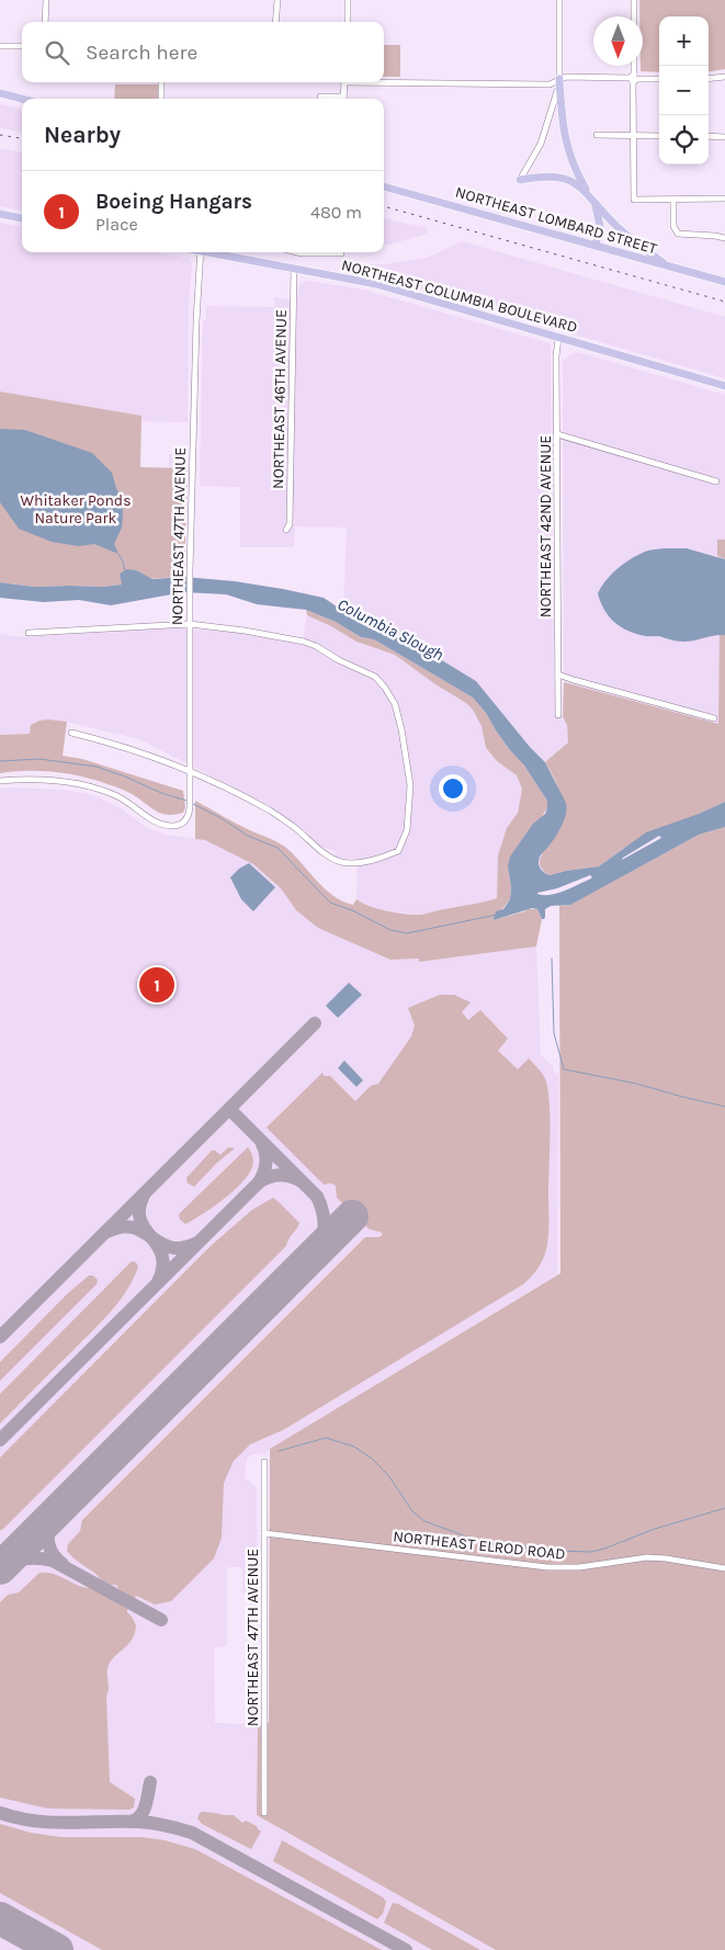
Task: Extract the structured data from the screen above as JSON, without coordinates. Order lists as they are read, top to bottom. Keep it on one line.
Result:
{"streets":{"main road":["NORTHEAST LOMBARD STREET","NORTHEAST COLUMBIA BOULEVARD"],"street":["NORTHEAST 46TH AVENUE","NORTHEAST 42ND AVENUE","NORTHEAST 47TH AVENUE","NORTHEAST ELROD ROAD"]},"crossings":[["NORTHEAST COLUMBIA BOULEVARD","NORTHEAST 46TH AVENUE"],["NORTHEAST COLUMBIA BOULEVARD","NORTHEAST 42ND AVENUE"],["NORTHEAST 47TH AVENUE","NORTHEAST ELROD ROAD"]],"water":["Columbia Slough"],"parks":["Whitaker Ponds Nature Park"],"north":"bottom","page":{"map_buttons":["+","−"],"search":"Search here","heading":"Nearby","list":[{"mark":"1","name":"Boeing Hangars","note":"Place","value":"480 m"}],"pins":"1"}}
